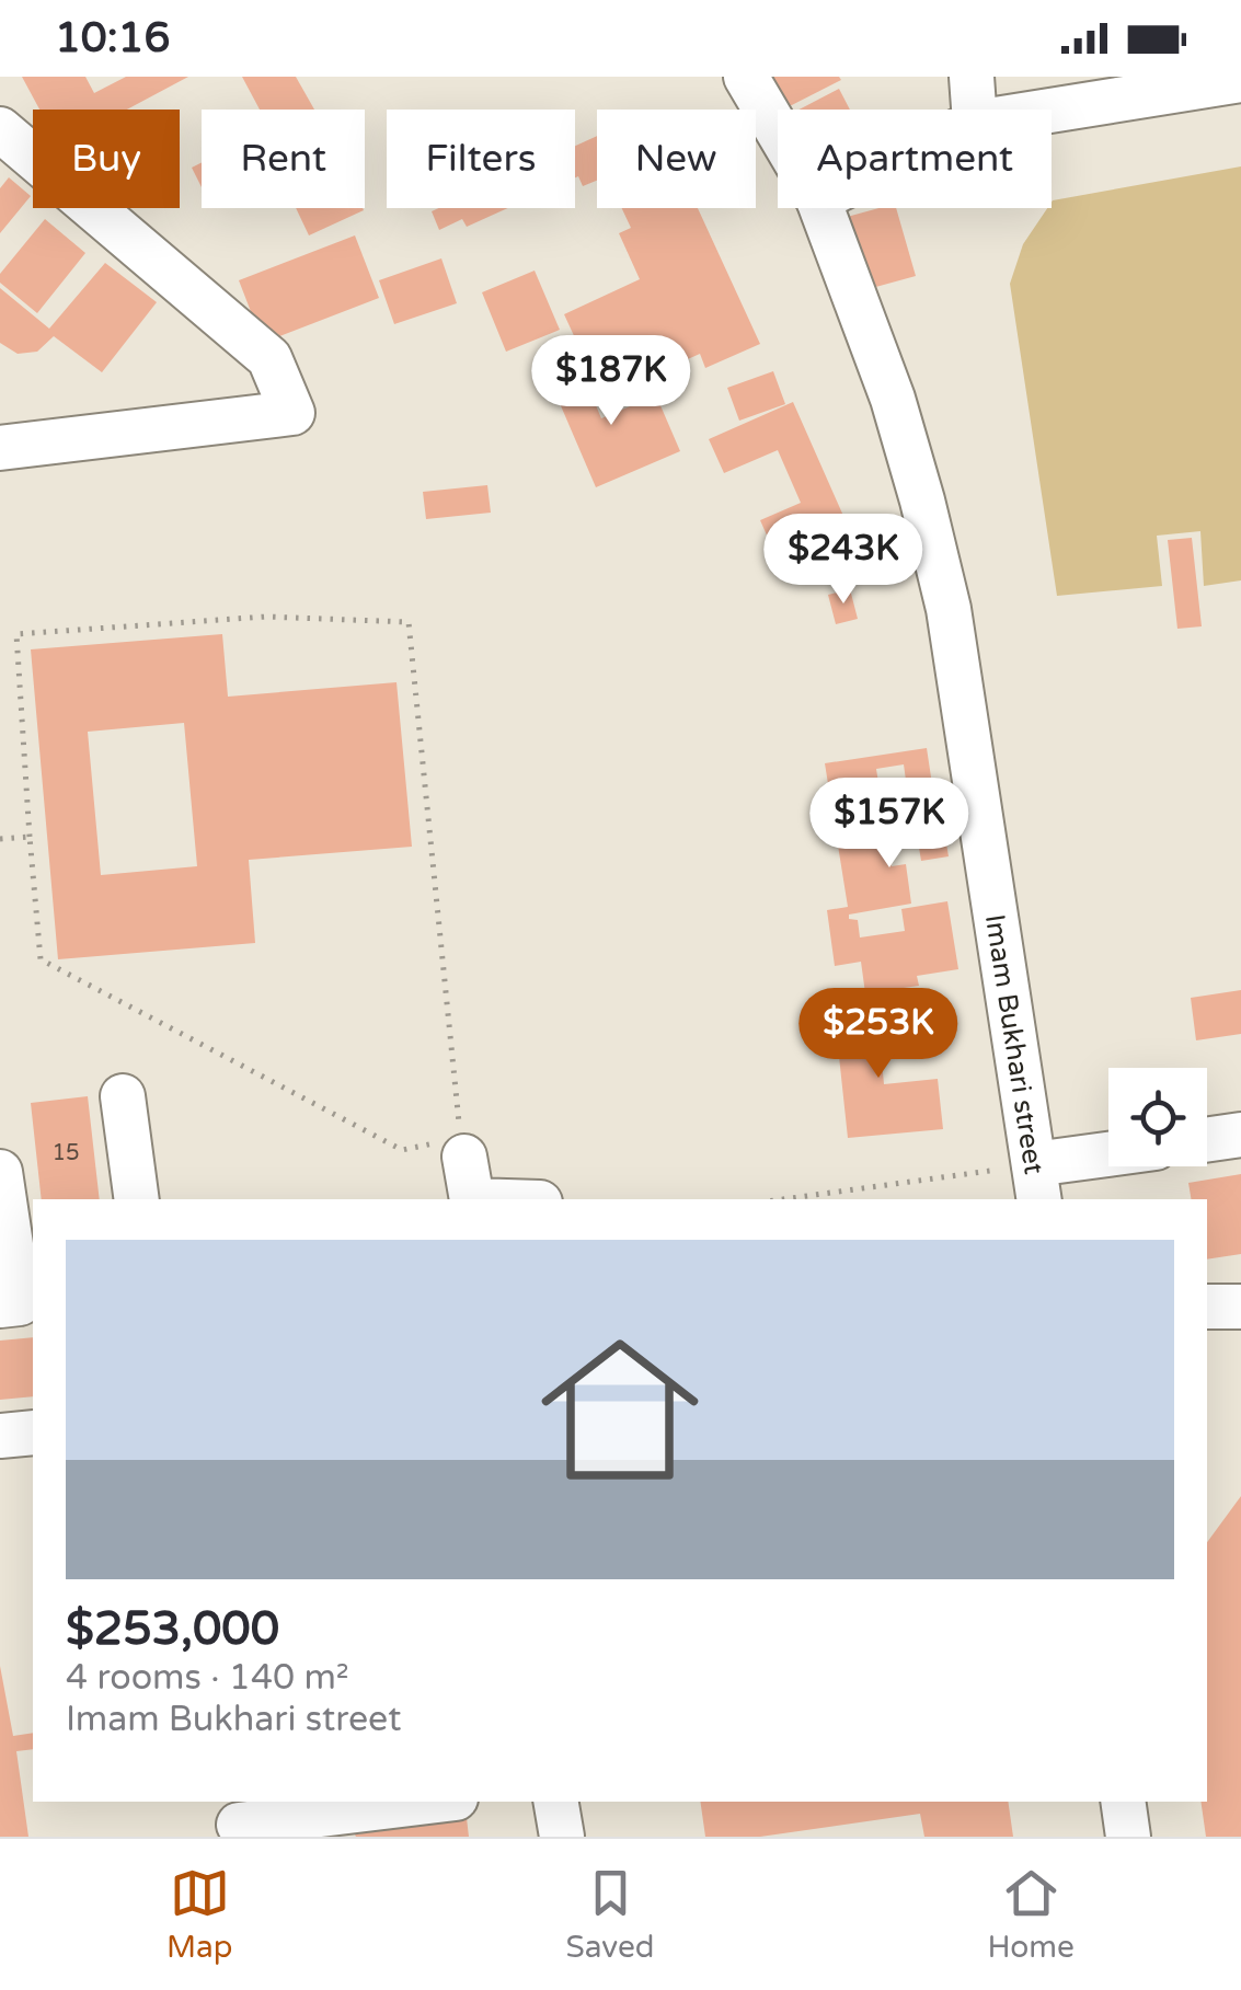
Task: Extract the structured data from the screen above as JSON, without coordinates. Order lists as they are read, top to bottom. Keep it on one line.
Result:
{"streets":{"street":["Imam Bukhari street"]},"house_numbers":["15"],"page":{"status":"10:16","chip":["Buy","Rent","Filters","New","Apartment"],"price":["$187K","$243K","$157K","$253K"],"list":[{"name":"$253,000","note":"4 rooms · 140 m² · Imam Bukhari street"}],"tabs":["Map","Saved","Home"]}}
